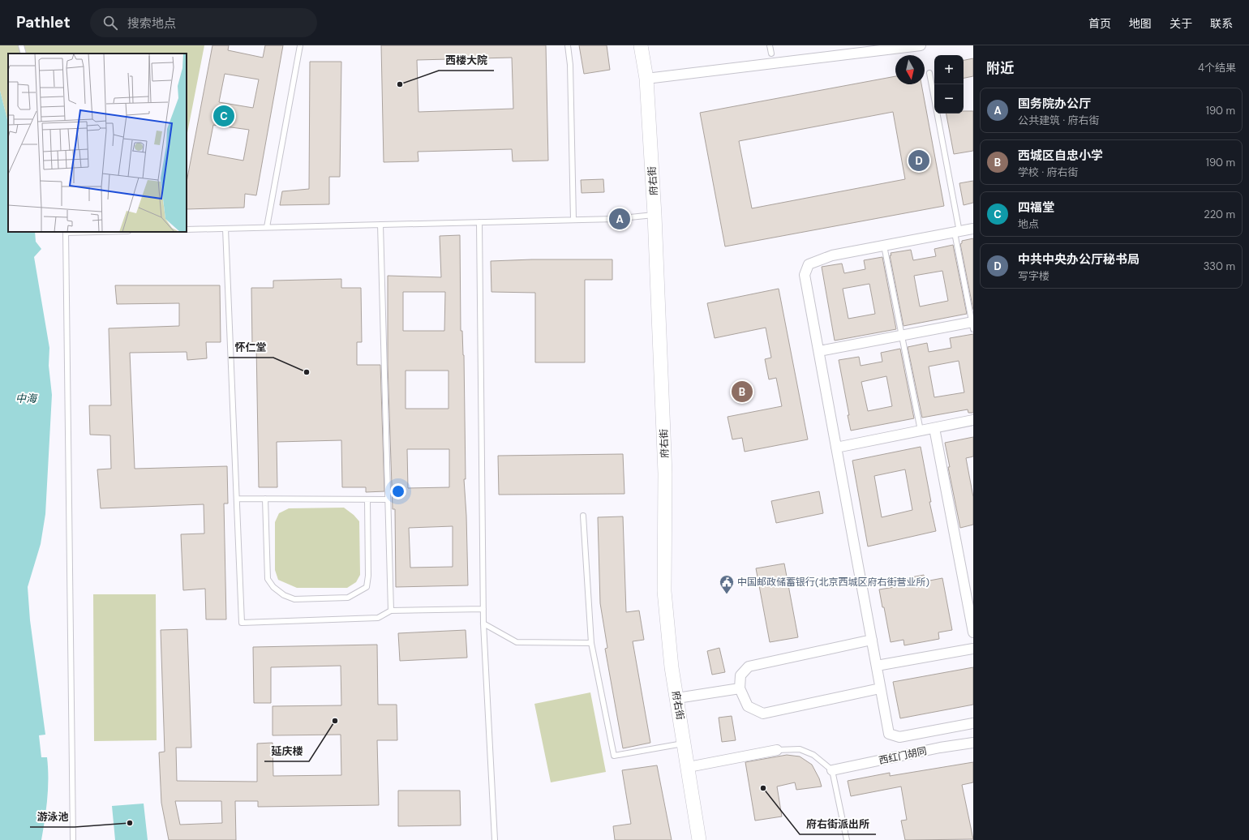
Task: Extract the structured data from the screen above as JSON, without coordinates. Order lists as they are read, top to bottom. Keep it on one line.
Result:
{"streets":{"main road":["府右街"],"street":["西红门胡同"]},"water":["中海"],"places":{"other":["西楼大院","怀仁堂","延庆楼","府右街派出所","游泳池"],"public building":["中国邮政储蓄银行(北京西城区府右街营业所)"]},"north":"bottom","page":{"header":"Pathlet","search":"搜索地点","nav":["首页","地图","关于","联系"],"heading":["附近","4个结果"],"map_buttons":["+","−"],"list":[{"mark":"A","name":"国务院办公厅","note":"公共建筑 · 府右街","value":"190 m"},{"mark":"B","name":"西城区自忠小学","note":"学校 · 府右街","value":"190 m"},{"mark":"C","name":"四福堂","note":"地点","value":"220 m"},{"mark":"D","name":"中共中央办公厅秘书局","note":"写字楼","value":"330 m"}],"pins":["C","D","A","B"]}}
